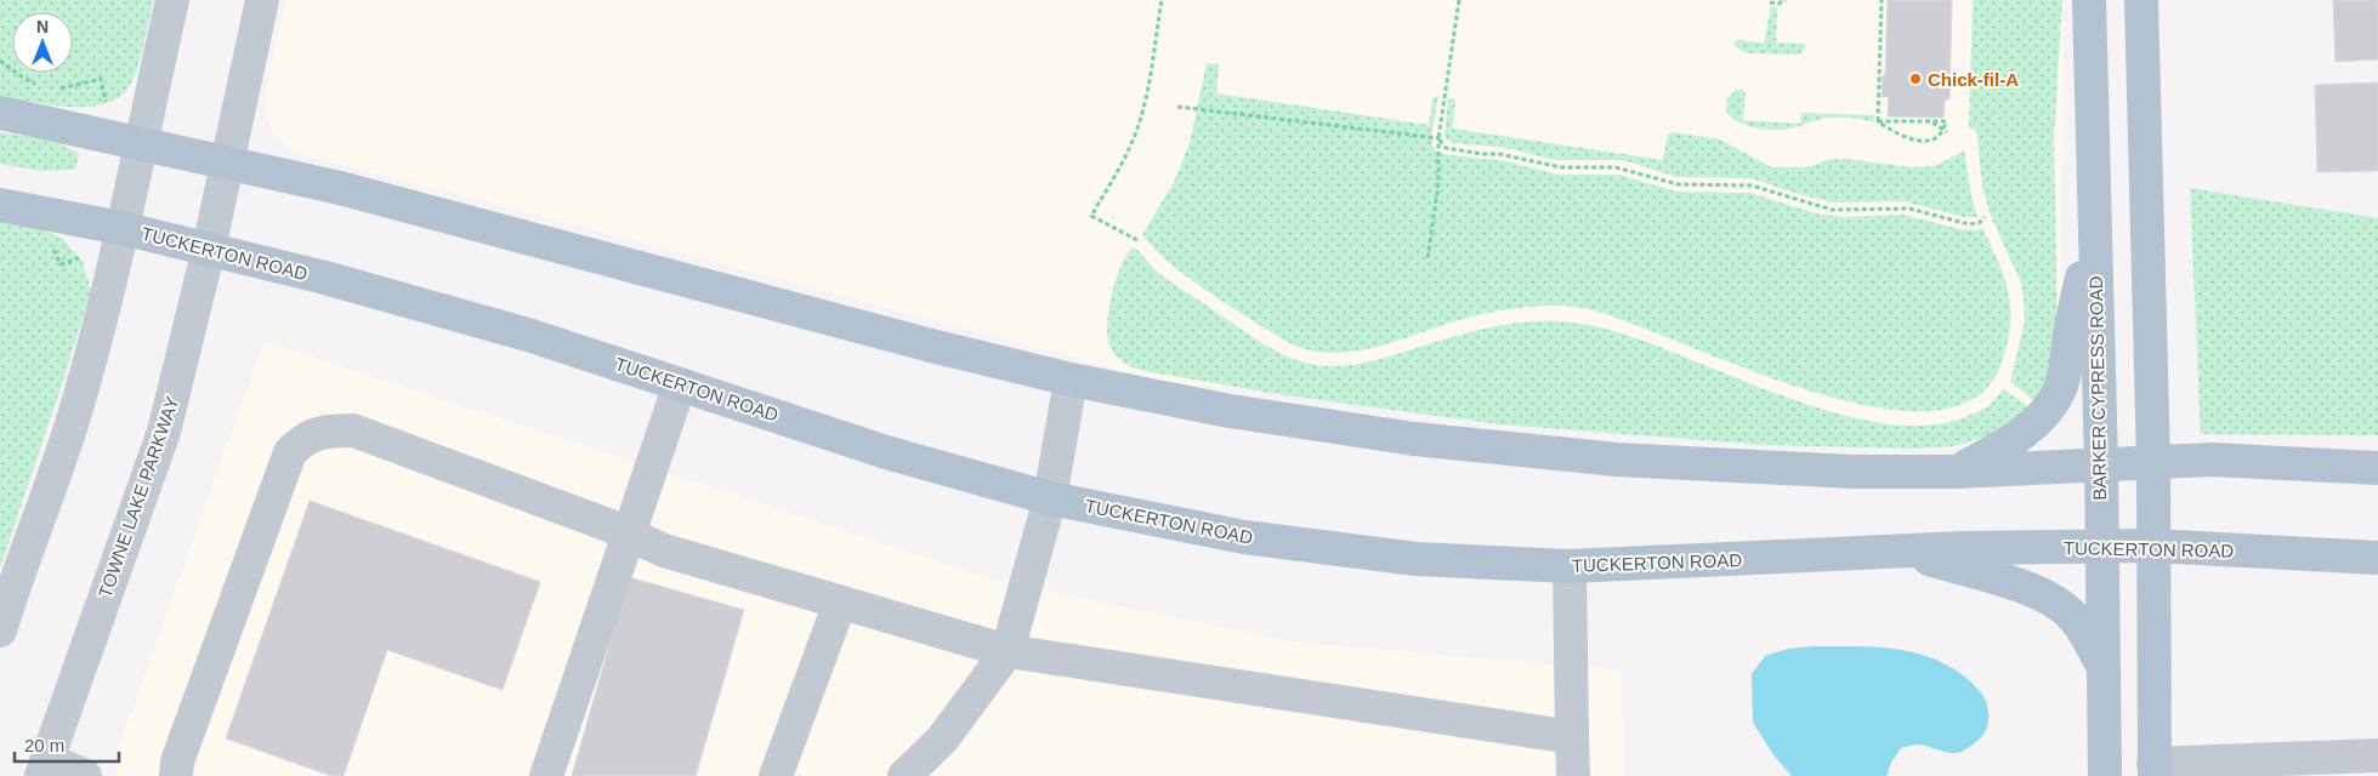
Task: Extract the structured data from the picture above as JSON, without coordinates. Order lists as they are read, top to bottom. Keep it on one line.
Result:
{"streets":{"main road":["TUCKERTON ROAD","BARKER CYPRESS ROAD"],"street":["TOWNE LAKE PARKWAY"]},"crossings":[["TUCKERTON ROAD","BARKER CYPRESS ROAD"],["TUCKERTON ROAD","TOWNE LAKE PARKWAY"]],"places":["Chick-fil-A"],"scale_bar":"20 m","north":"top"}
